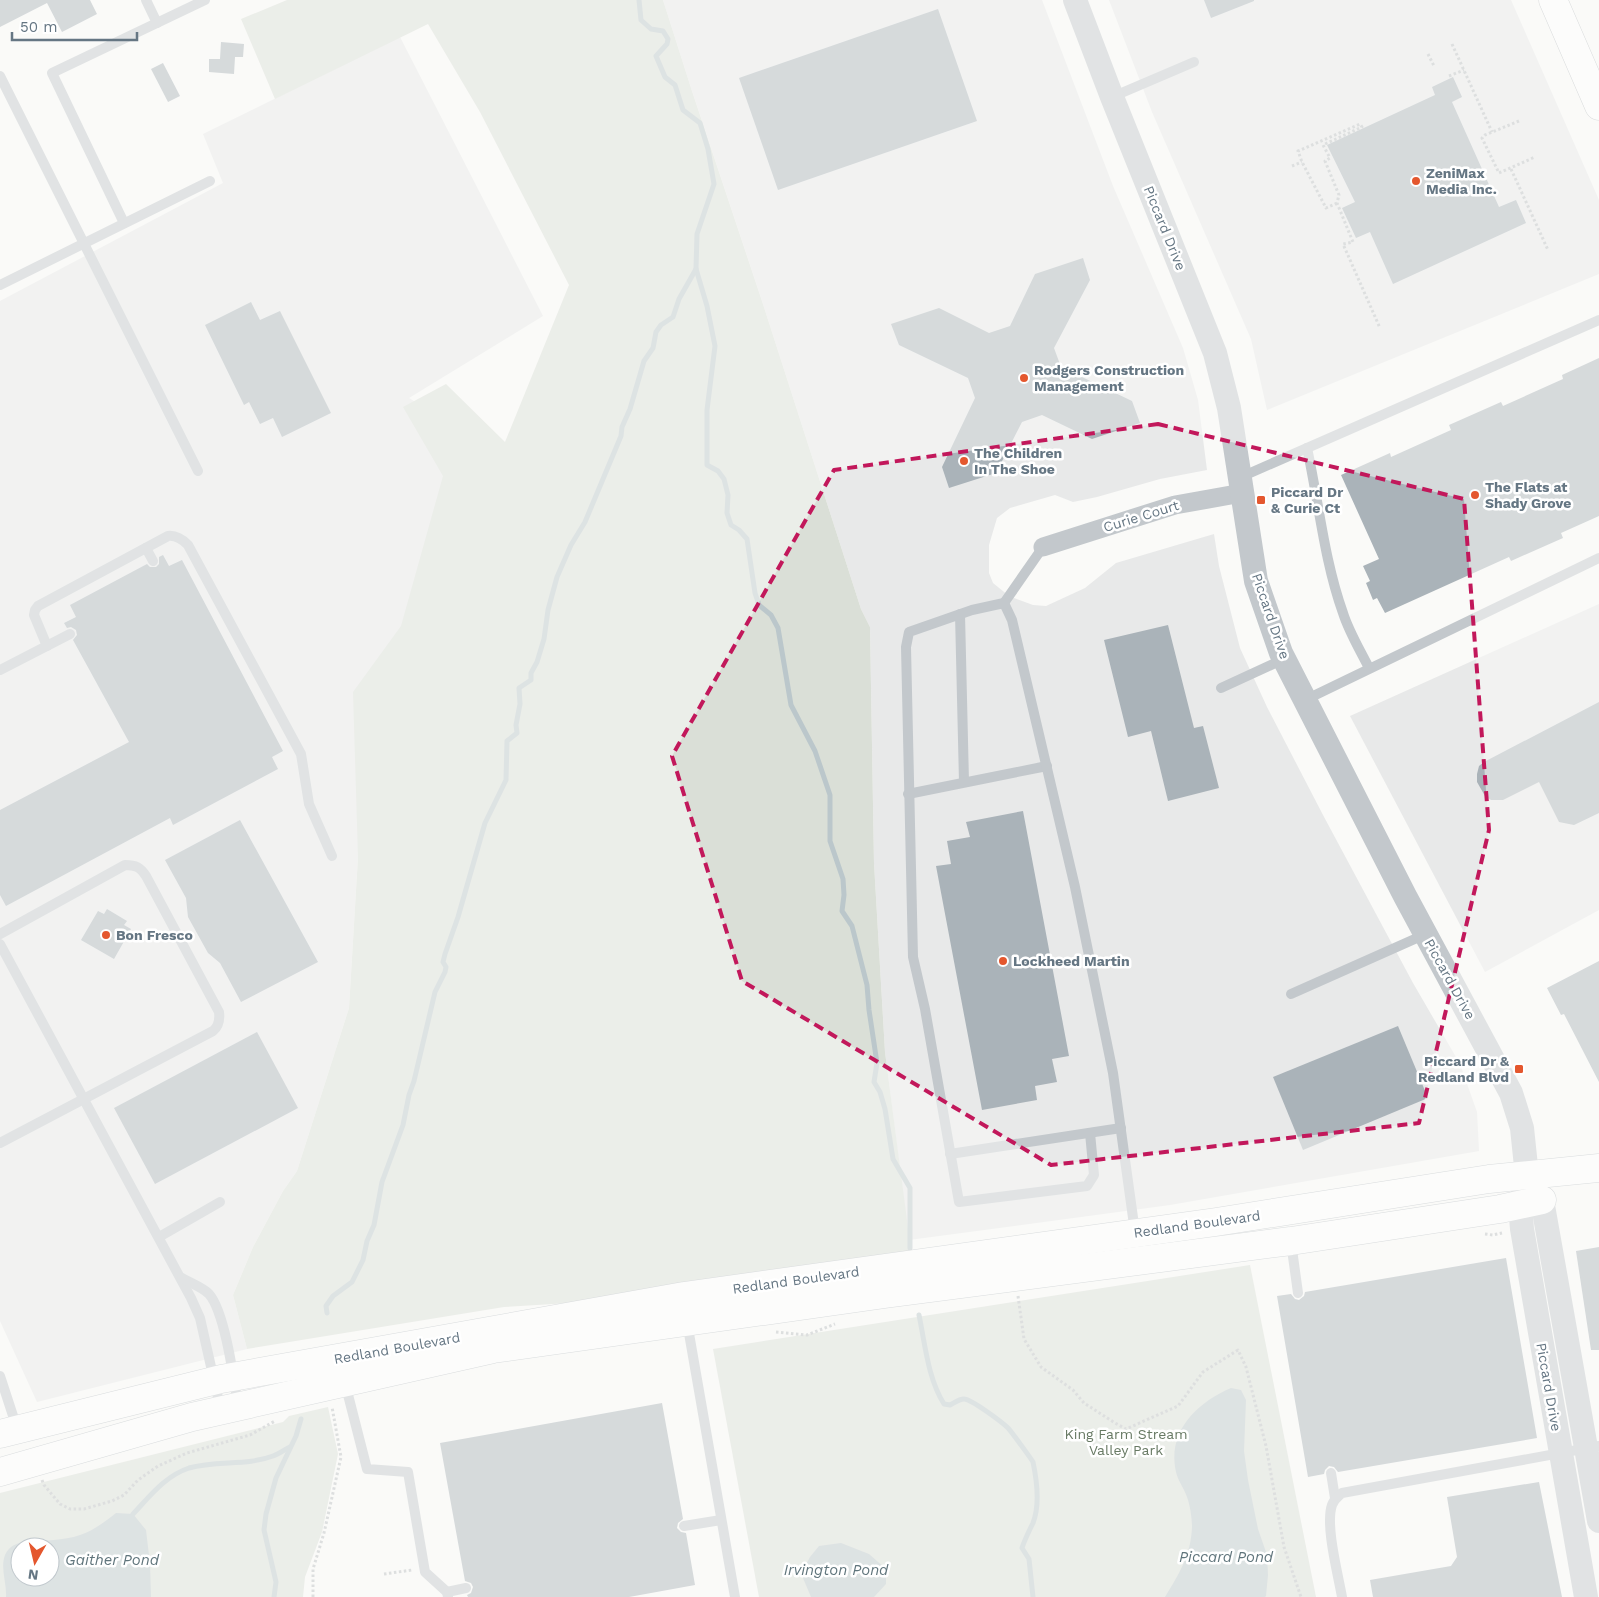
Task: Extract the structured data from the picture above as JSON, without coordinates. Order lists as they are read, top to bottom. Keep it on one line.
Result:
{"streets":{"main road":["Redland Boulevard"],"street":["Piccard Drive","Curie Court"]},"crossings":[["Piccard Drive","Curie Court"],["Piccard Drive","Redland Boulevard"]],"water":["Piccard Pond","Gaither Pond","Irvington Pond"],"parks":["King Farm Stream Valley Park"],"places":{"other":["ZeniMax Media Inc.","Rodgers Construction Management","The Children In The Shoe","The Flats at Shady Grove","Bon Fresco","Lockheed Martin"],"transit":["Piccard Dr & Curie Ct","Piccard Dr & Redland Blvd"]},"scale_bar":"50 m","north":"bottom"}
